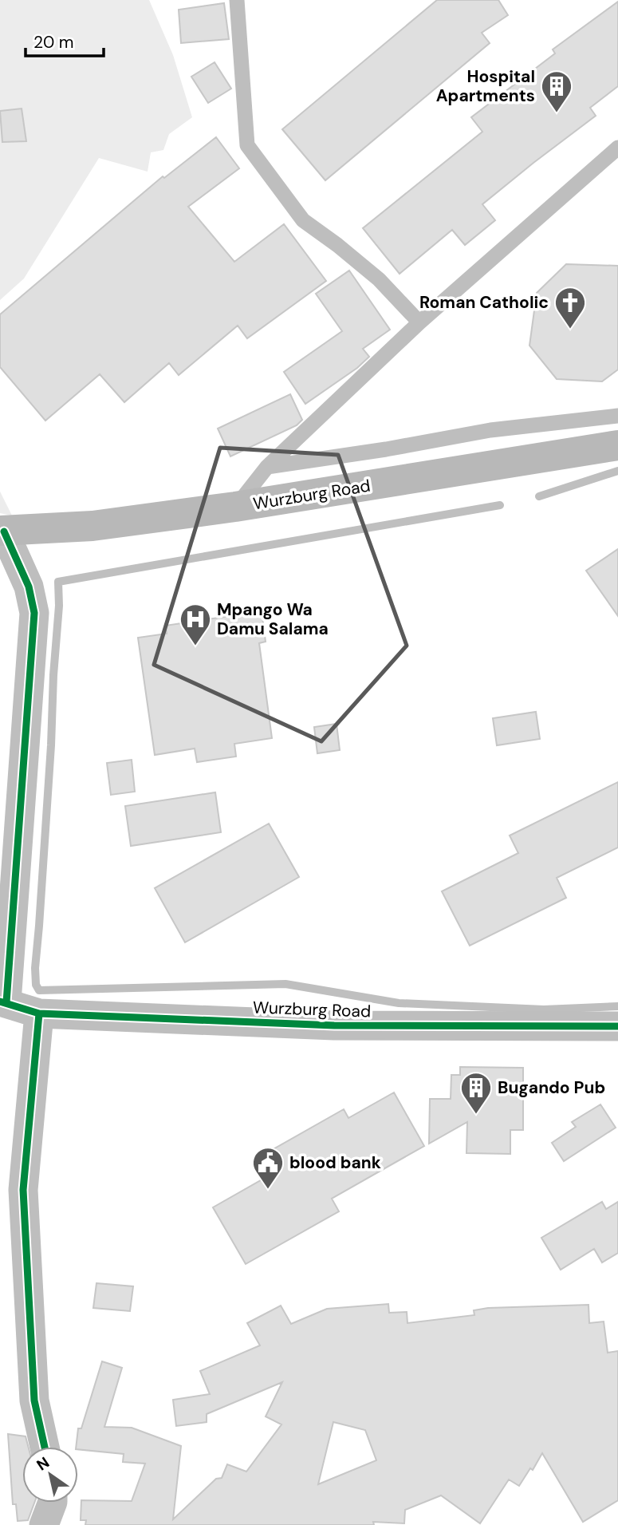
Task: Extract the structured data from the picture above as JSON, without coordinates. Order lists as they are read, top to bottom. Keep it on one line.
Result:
{"streets":{"main road":["Wurzburg Road"]},"places":{"building":["Hospital Apartments","Bugando Pub"],"church":["Roman Catholic"],"hospital":["Mpango Wa Damu Salama"],"public building":["blood bank"]},"scale_bar":"20 m","north":"top left"}
